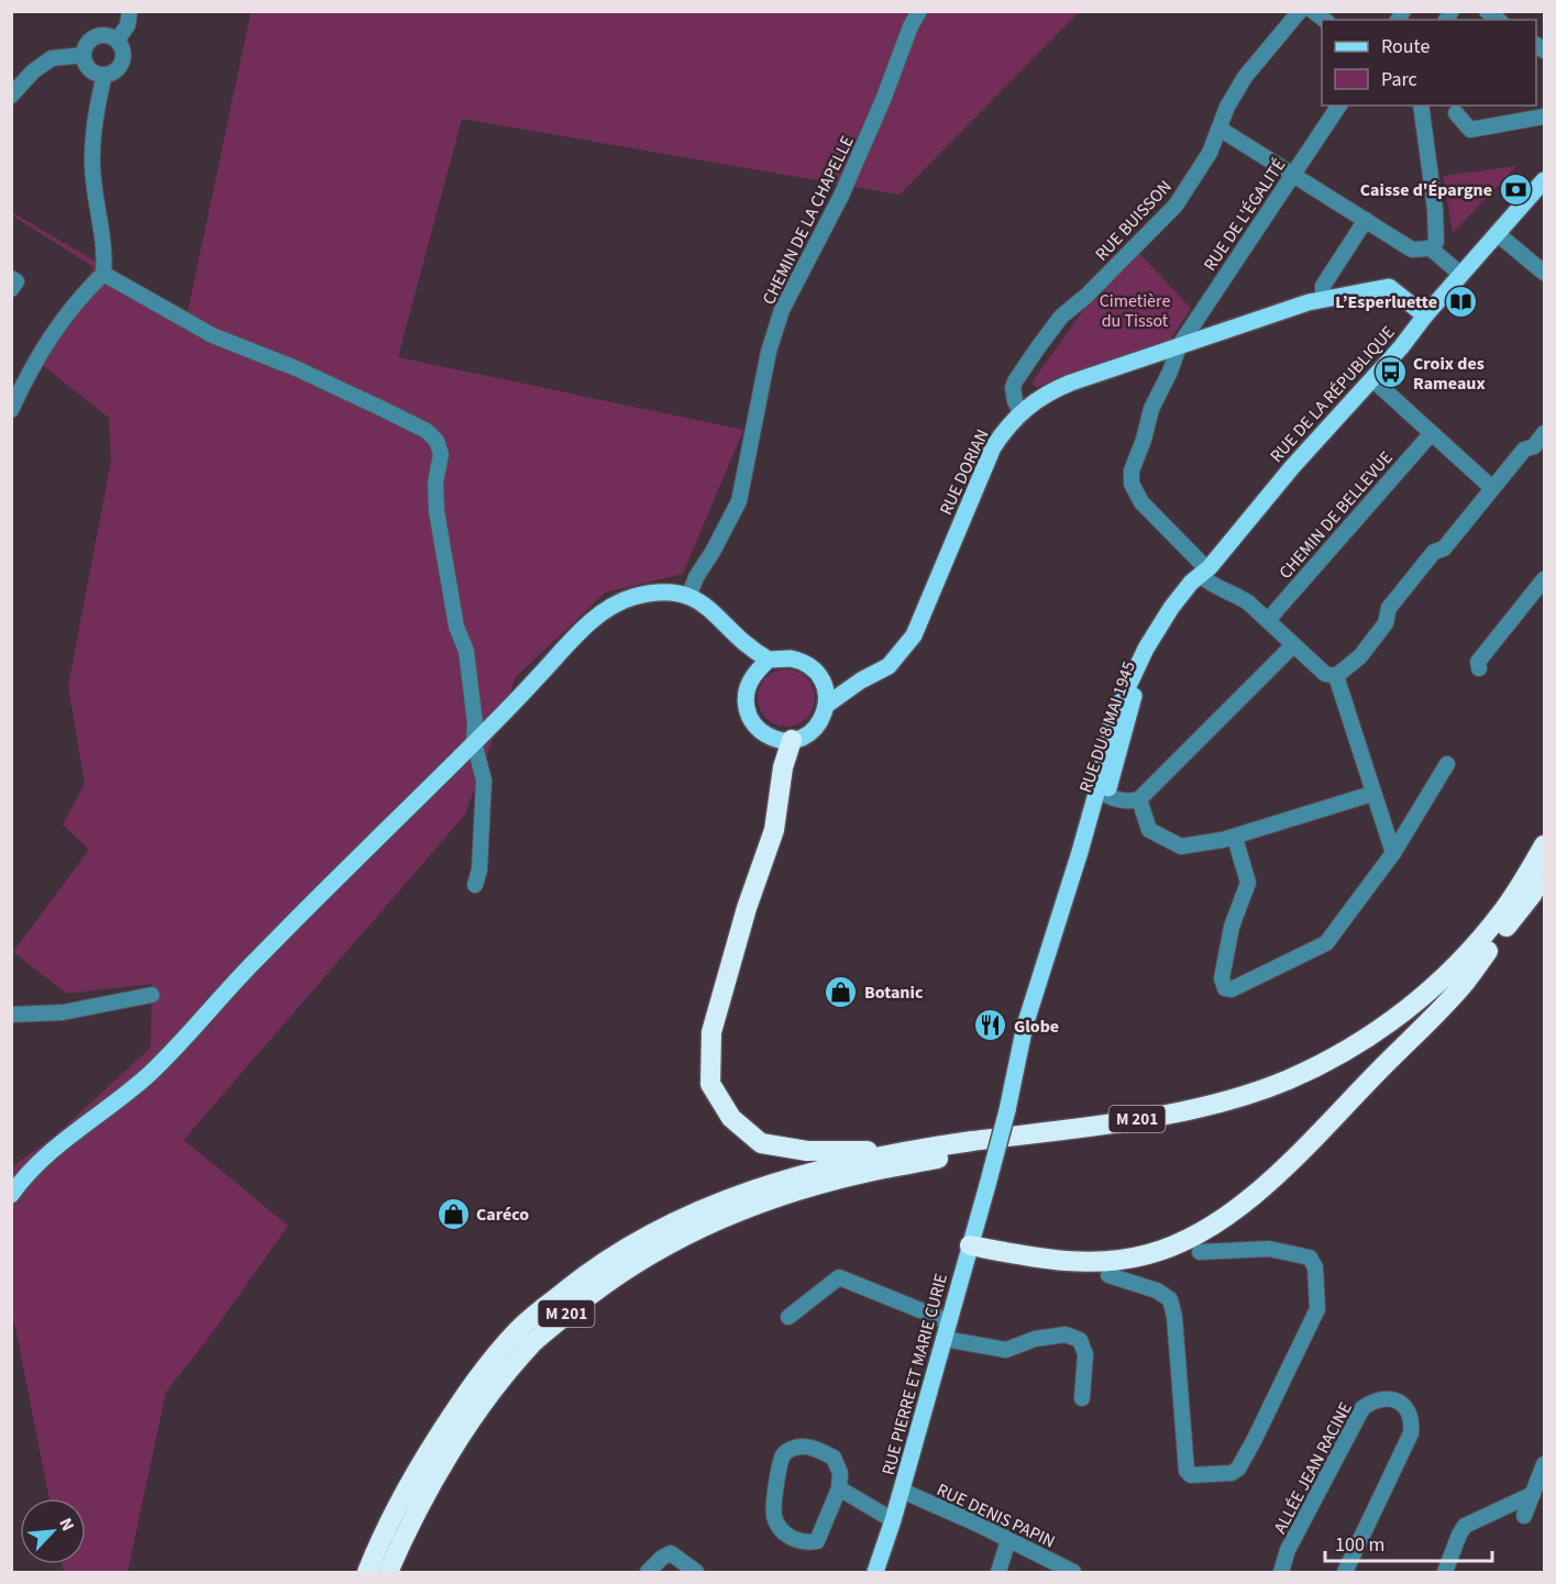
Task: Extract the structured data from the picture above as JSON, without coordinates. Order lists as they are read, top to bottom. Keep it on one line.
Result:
{"streets":{"highway":["M 201"],"main road":["RUE DE LA RÉPUBLIQUE","RUE DORIAN","RUE DU 8 MAI 1945","RUE PIERRE ET MARIE CURIE"],"street":["RUE DE L'ÉGALITÉ","CHEMIN DE LA CHAPELLE","RUE BUISSON","CHEMIN DE BELLEVUE","ALLÉE JEAN RACINE","RUE DENIS PAPIN"]},"crossings":[["RUE DE L'ÉGALITÉ","RUE DE LA RÉPUBLIQUE"],["RUE DE L'ÉGALITÉ","RUE DORIAN"],["RUE DE L'ÉGALITÉ","RUE DU 8 MAI 1945"],["RUE BUISSON","RUE DORIAN"],["RUE DE LA RÉPUBLIQUE","RUE DORIAN"],["RUE DE LA RÉPUBLIQUE","RUE DU 8 MAI 1945"],["RUE DU 8 MAI 1945","RUE PIERRE ET MARIE CURIE"],["RUE PIERRE ET MARIE CURIE","RUE DENIS PAPIN"]],"parks":["Cimetière du Tissot"],"places":{"bank":["Caisse d'Épargne"],"library":["L’Esperluette"],"bus stop":["Croix des Rameaux"],"shop":["Botanic","Caréco"],"restaurant":["Globe"]},"legend":["Route","Parc"],"scale_bar":"100 m","north":"top right"}
